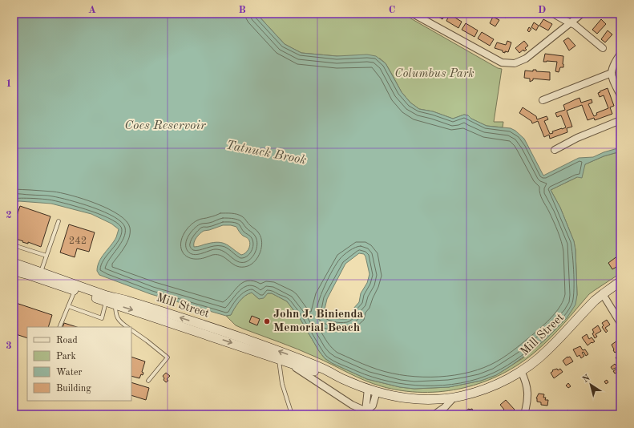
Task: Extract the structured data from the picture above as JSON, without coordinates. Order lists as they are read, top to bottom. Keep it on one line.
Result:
{"streets":{"main road":["Mill Street"]},"water":["Coes Reservoir","Tatnuck Brook"],"parks":["Columbus Park"],"places":["John J. Binienda Memorial Beach"],"house_numbers":["242"],"legend":["Road","Park","Water","Building"],"north":"top left","grid":{"columns":["A","B","C","D"],"rows":["1","2","3"]}}
